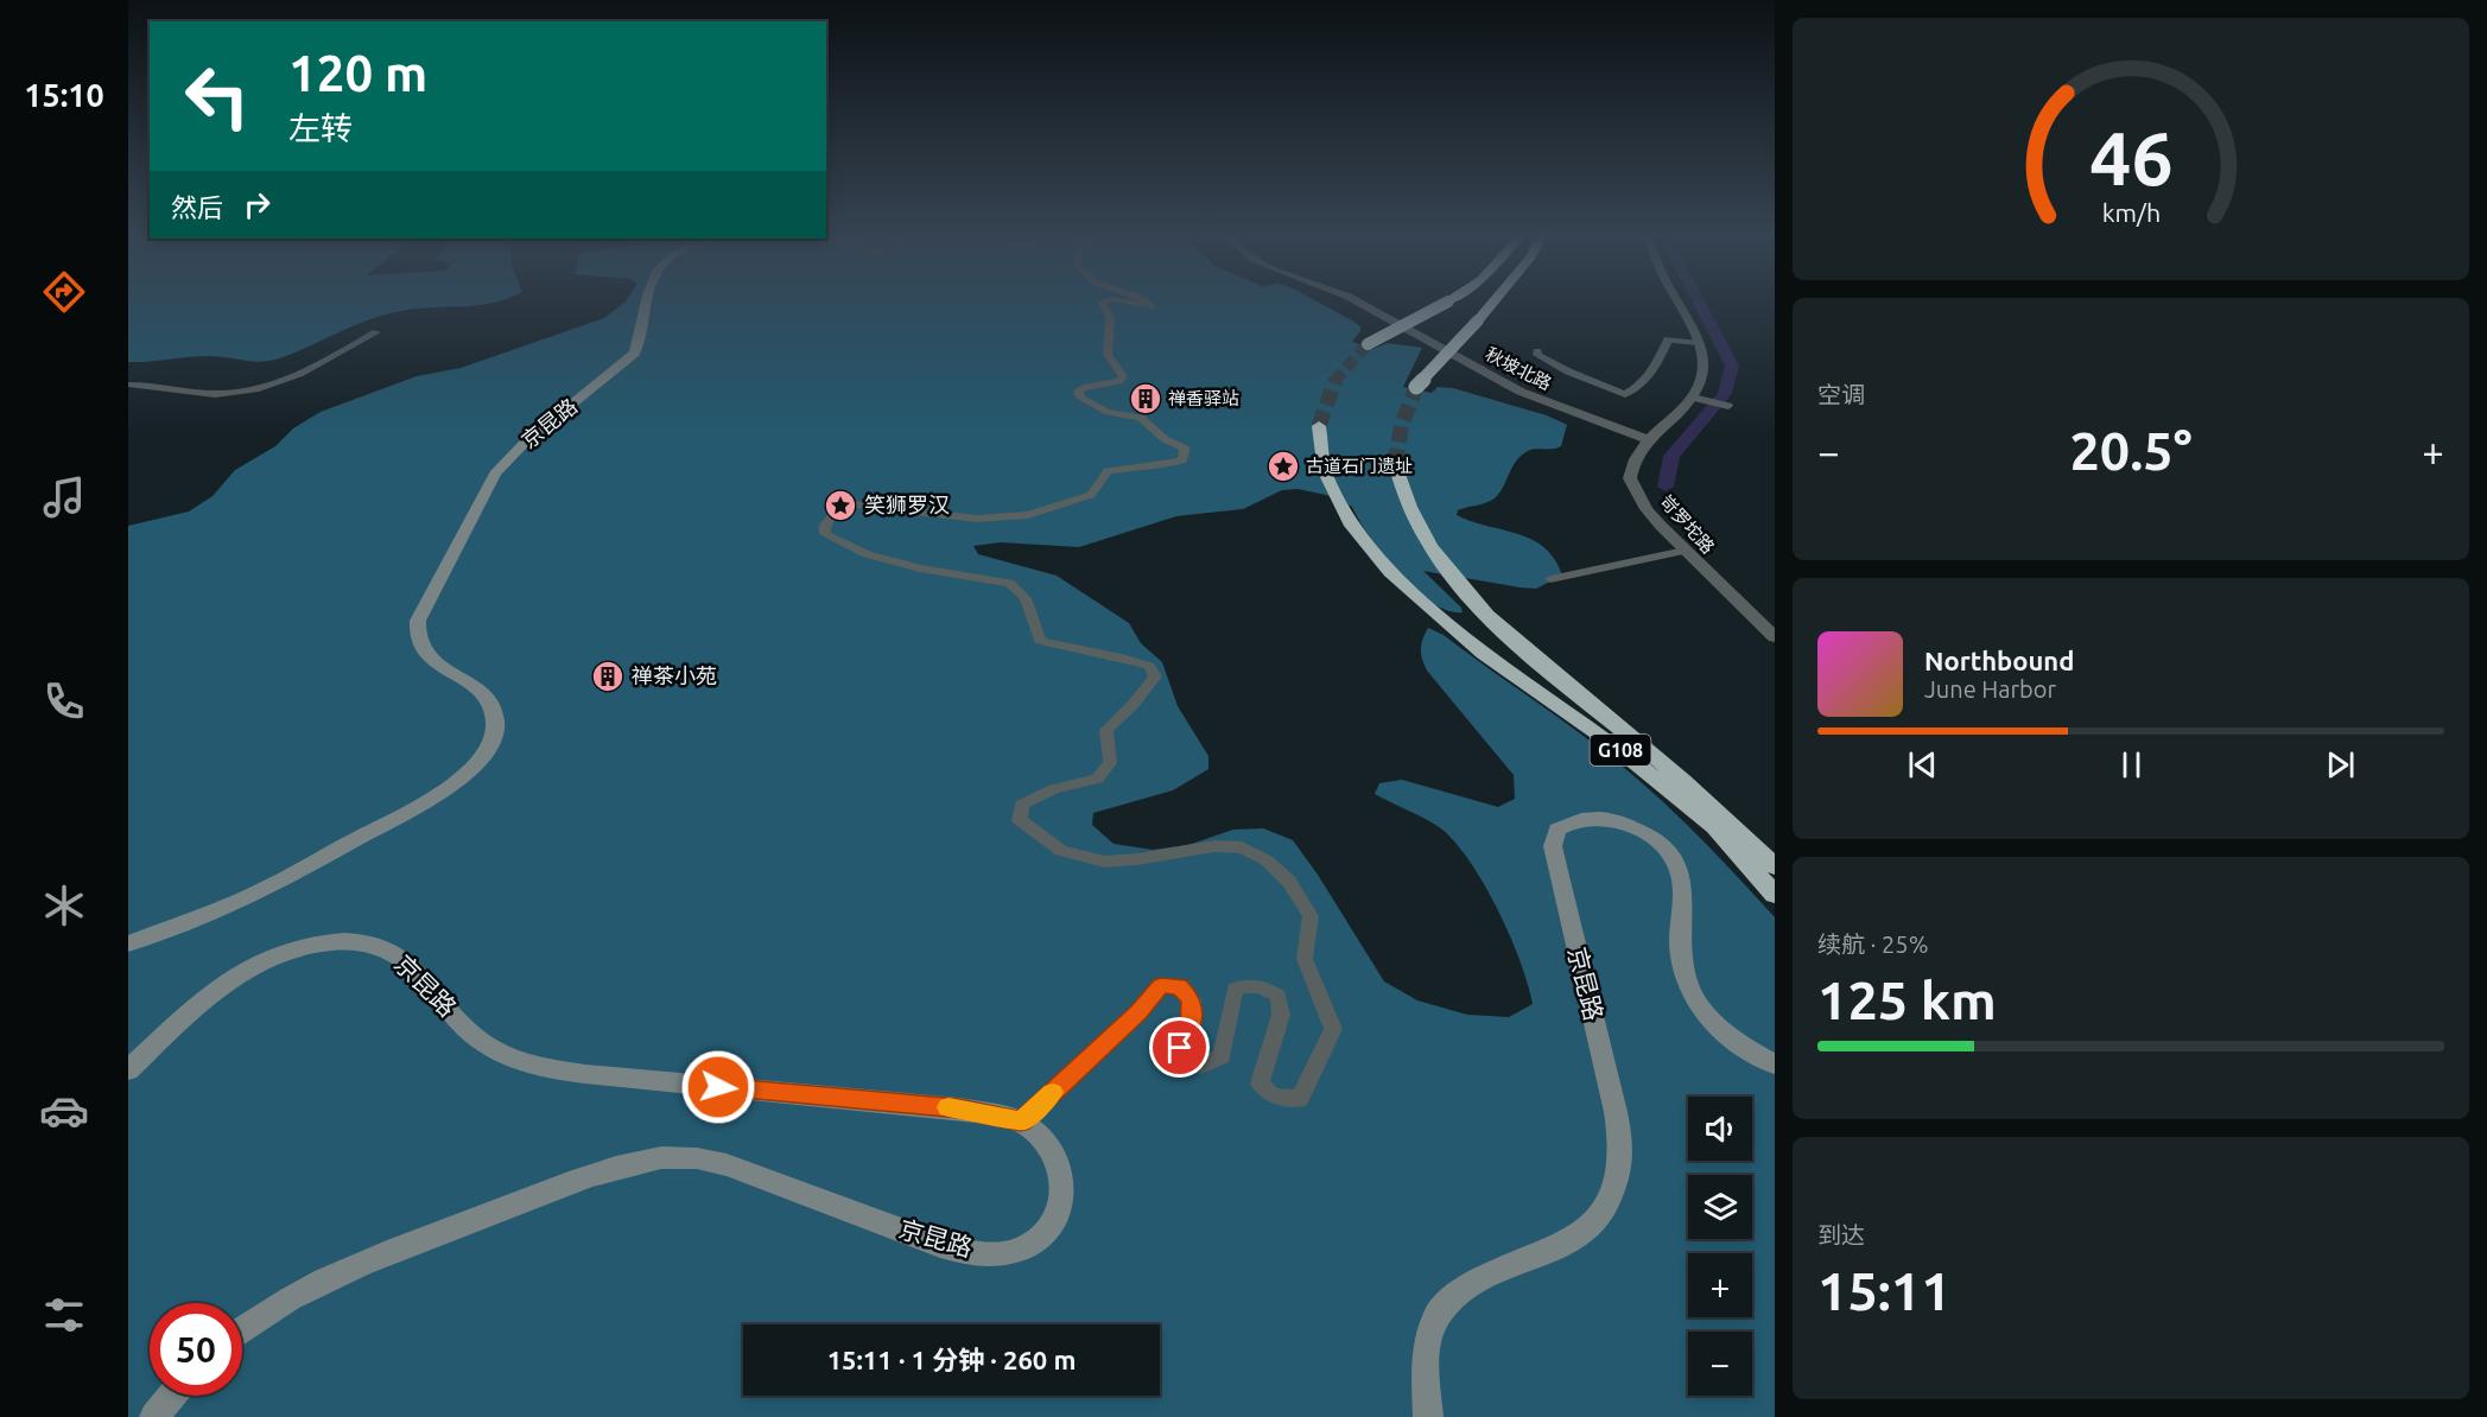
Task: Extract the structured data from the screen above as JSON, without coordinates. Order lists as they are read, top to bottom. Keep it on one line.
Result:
{"streets":{"highway":["G108"],"main road":["京昆路"],"street":["秋坡北路","岢罗坨路"]},"crossings":[["秋坡北路","岢罗坨路"]],"places":{"building":["禅香驿站","禅茶小苑"],"place":["古道石门遗址","笑狮罗汉"]},"page":{"tabs":"15:10","turn":["120 m","左转"],"then":"然后","tile":["空调",["续航 · 25%","125 km"],["到达","15:11"]],"heat":["−","20.5°","+"],"song":["Northbound","June Harbor"],"map_buttons":["+","−"],"limit":"50","trip":"15:11 · 1 分钟 · 260 m","gauge":["46","km/h"]}}
